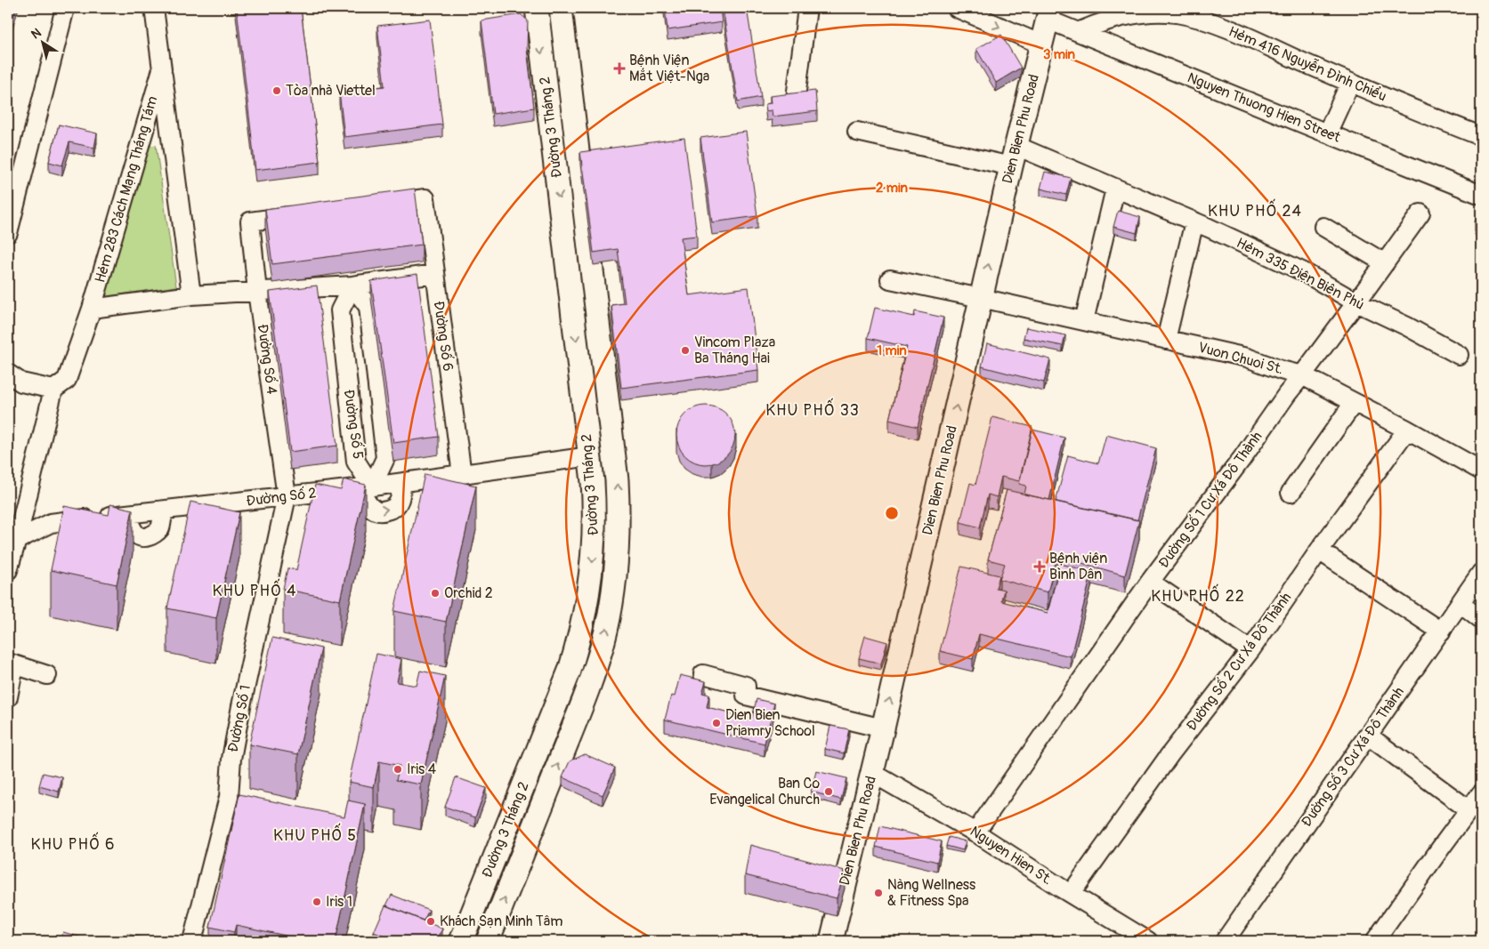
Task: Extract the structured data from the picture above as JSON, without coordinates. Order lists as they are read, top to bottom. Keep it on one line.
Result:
{"streets":{"main road":["Đường 3 Tháng 2","Dien Bien Phu Road"],"street":["Hẻm 416 Nguyễn Ðình Chiểu","Nguyen Thuong Hien Street","Hẻm 283 Cách Mạng Tháng Tám","Hẻm 335 Điện Biên Phủ","Đường Số 6","Vuon Chuoi St.","Đường Số 4","Đường Số 5","Đường Số 2","Ðường Số 1 Cư Xá Đô Thành","Ðường Số 2 Cư Xá Đô Thành","Đường Số 1","Ðường Số 3 Cư Xá Đô Thành","Nguyen Hien St."]},"crossings":[["Hẻm 416 Nguyễn Ðình Chiểu","Nguyen Thuong Hien Street"],["Nguyen Thuong Hien Street","Dien Bien Phu Road"],["Đường 3 Tháng 2","Đường Số 2"],["Dien Bien Phu Road","Hẻm 335 Điện Biên Phủ"],["Dien Bien Phu Road","Vuon Chuoi St."],["Dien Bien Phu Road","Nguyen Hien St."],["Hẻm 283 Cách Mạng Tháng Tám","Đường Số 6"],["Hẻm 283 Cách Mạng Tháng Tám","Đường Số 4"],["Hẻm 283 Cách Mạng Tháng Tám","Đường Số 5"],["Hẻm 335 Điện Biên Phủ","Ðường Số 1 Cư Xá Đô Thành"],["Đường Số 6","Đường Số 2"],["Vuon Chuoi St.","Ðường Số 1 Cư Xá Đô Thành"],["Vuon Chuoi St.","Ðường Số 2 Cư Xá Đô Thành"],["Đường Số 4","Đường Số 2"],["Đường Số 4","Đường Số 1"],["Đường Số 5","Đường Số 2"],["Đường Số 2","Đường Số 1"],["Ðường Số 1 Cư Xá Đô Thành","Nguyen Hien St."],["Ðường Số 2 Cư Xá Đô Thành","Nguyen Hien St."]],"one_way":["Dien Bien Phu Road"],"districts":["KHU PHỐ 24","KHU PHỐ 33","KHU PHỐ 4","KHU PHỐ 22","KHU PHỐ 5","KHU PHỐ 6"],"places":{"health":["Bệnh Viện Mắt Việt-Nga","Bệnh viện Bình Dân"],"other":["Tòa nhà Viettel","Vincom Plaza Ba Tháng Hai","Orchid 2","Dien Bien Priamry School","Iris 4","Ban Co Evangelical Church","Nàng Wellness & Fitness Spa","Iris 1","Khách Sạn Minh Tâm"]},"north":"top left","rings":["3 min","2 min","1 min"]}
